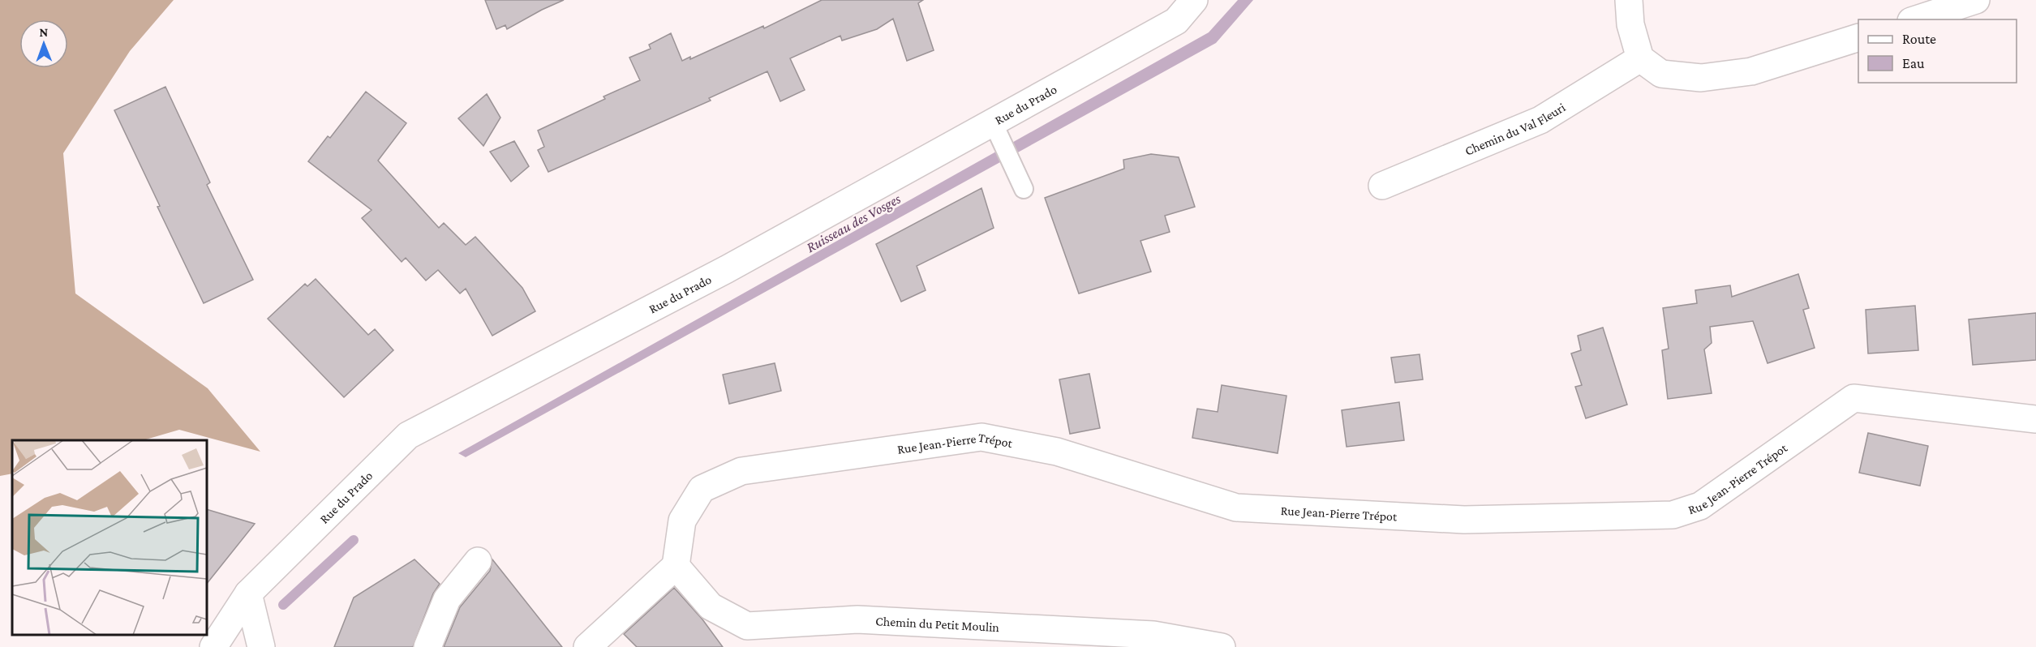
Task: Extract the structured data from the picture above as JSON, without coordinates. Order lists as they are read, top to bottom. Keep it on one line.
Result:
{"streets":{"street":["Rue du Prado","Chemin du Val Fleuri","Rue Jean-Pierre Trépot","Chemin du Petit Moulin"]},"crossings":[["Rue Jean-Pierre Trépot","Chemin du Petit Moulin"]],"water":["Ruisseau des Vosges"],"legend":["Route","Eau"],"north":"top"}
